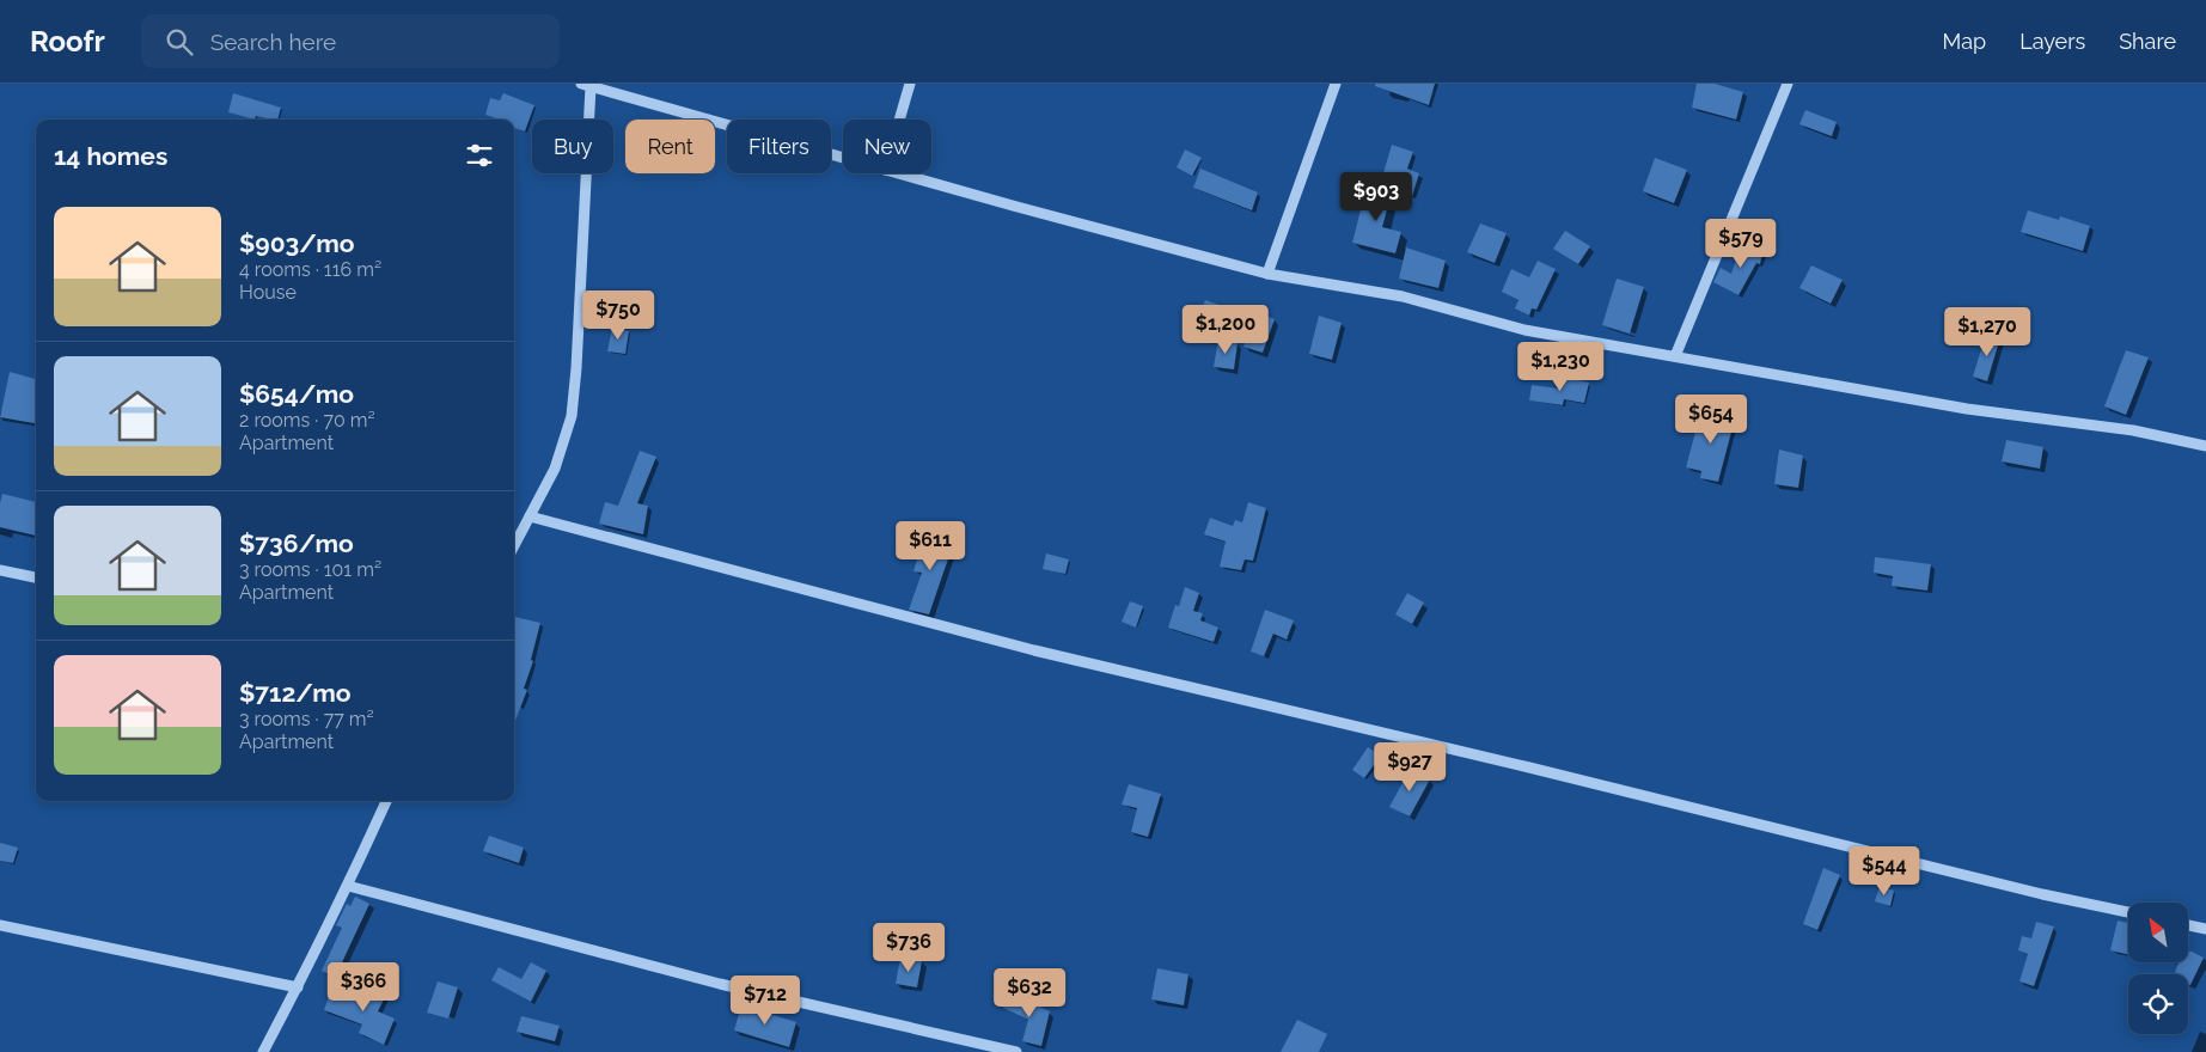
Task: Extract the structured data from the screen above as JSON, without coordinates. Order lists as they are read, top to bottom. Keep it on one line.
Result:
{"north":"top left","page":{"header":"Roofr","search":"Search here","nav":["Map","Layers","Share"],"chip":["Buy","Rent","Filters","New"],"heading":"14 homes","price":["$903","$579","$750","$1,200","$1,270","$1,230","$654","$611","$927","$544","$736","$366","$632","$712"],"list":[{"name":"$903/mo","note":"4 rooms · 116 m² · House"},{"name":"$654/mo","note":"2 rooms · 70 m² · Apartment"},{"name":"$736/mo","note":"3 rooms · 101 m² · Apartment"},{"name":"$712/mo","note":"3 rooms · 77 m² · Apartment"}]}}
